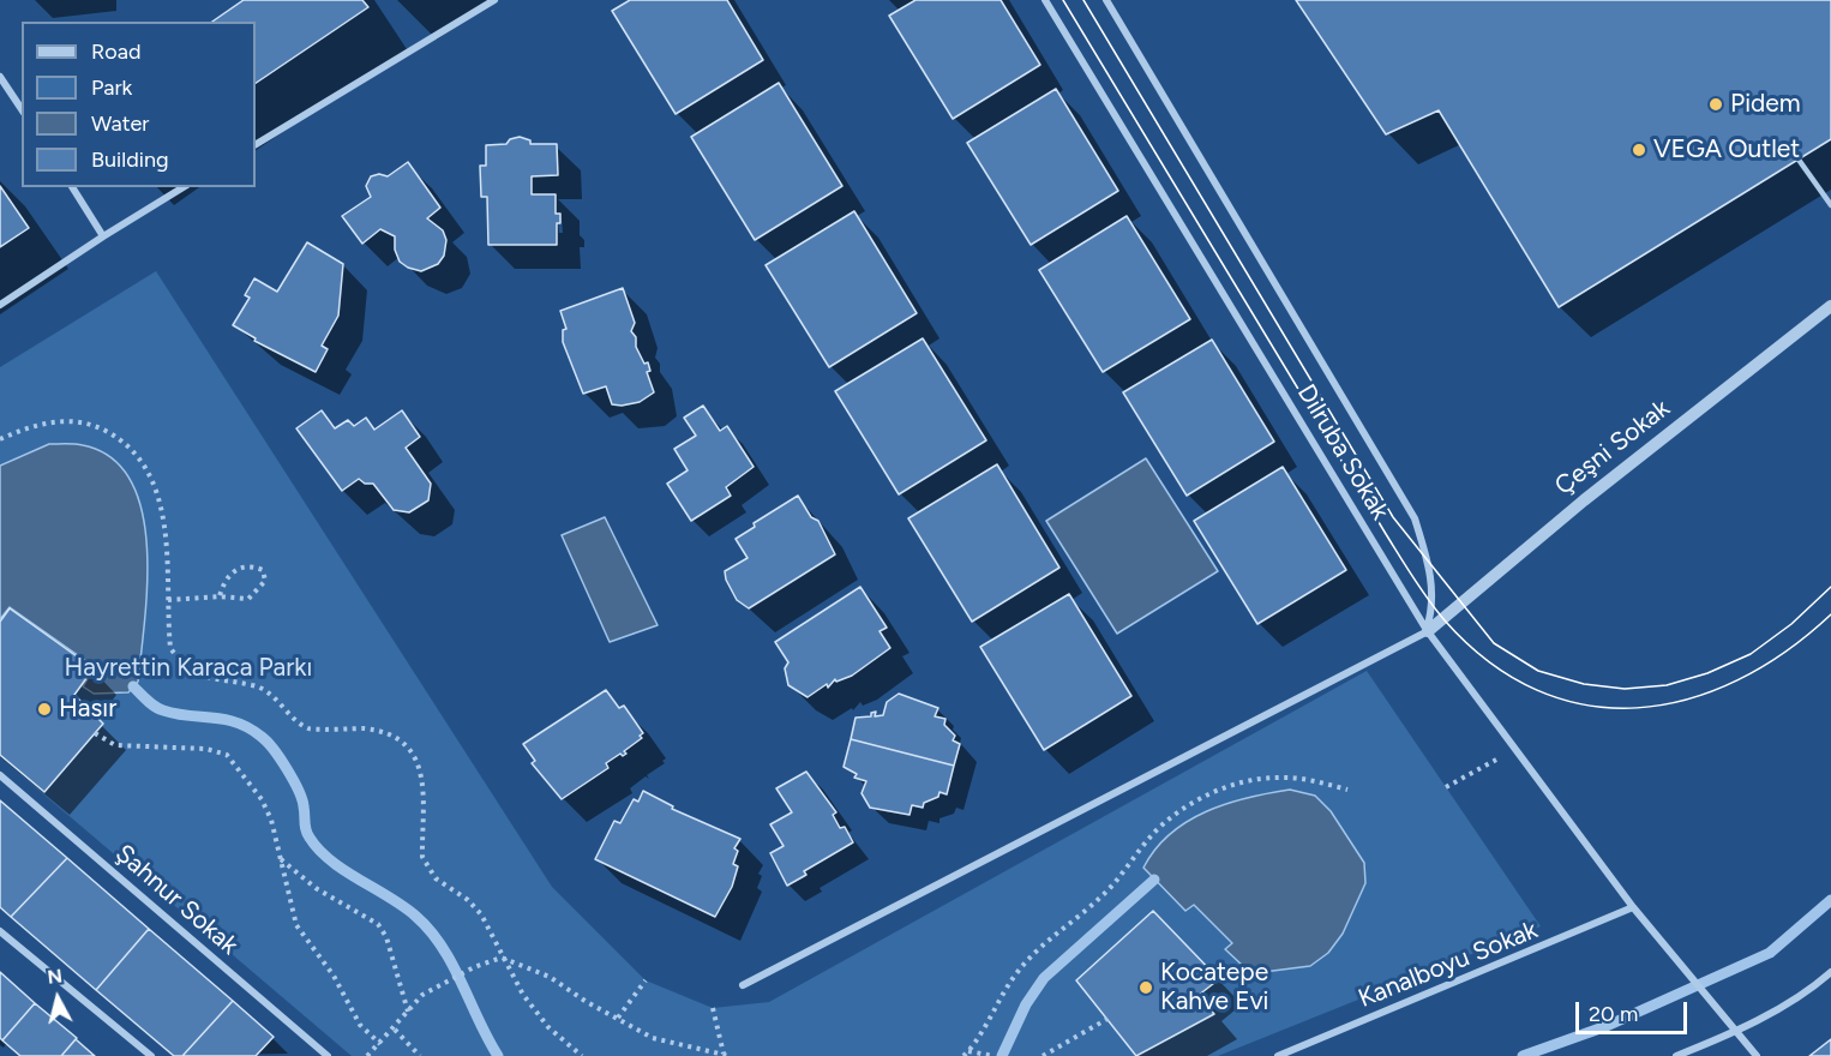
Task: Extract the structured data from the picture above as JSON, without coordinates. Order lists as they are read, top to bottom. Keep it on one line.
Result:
{"streets":{"street":["Çeşni Sokak","Dilruba Sokak","Şahnur Sokak","Kanalboyu Sokak"]},"crossings":[["Çeşni Sokak","Dilruba Sokak"],["Dilruba Sokak","Kanalboyu Sokak"]],"parks":["Hayrettin Karaca Parkı"],"places":["Pidem","VEGA Outlet","Hasır","Kocatepe Kahve Evi"],"legend":["Road","Park","Water","Building"],"scale_bar":"20 m","north":"top"}
